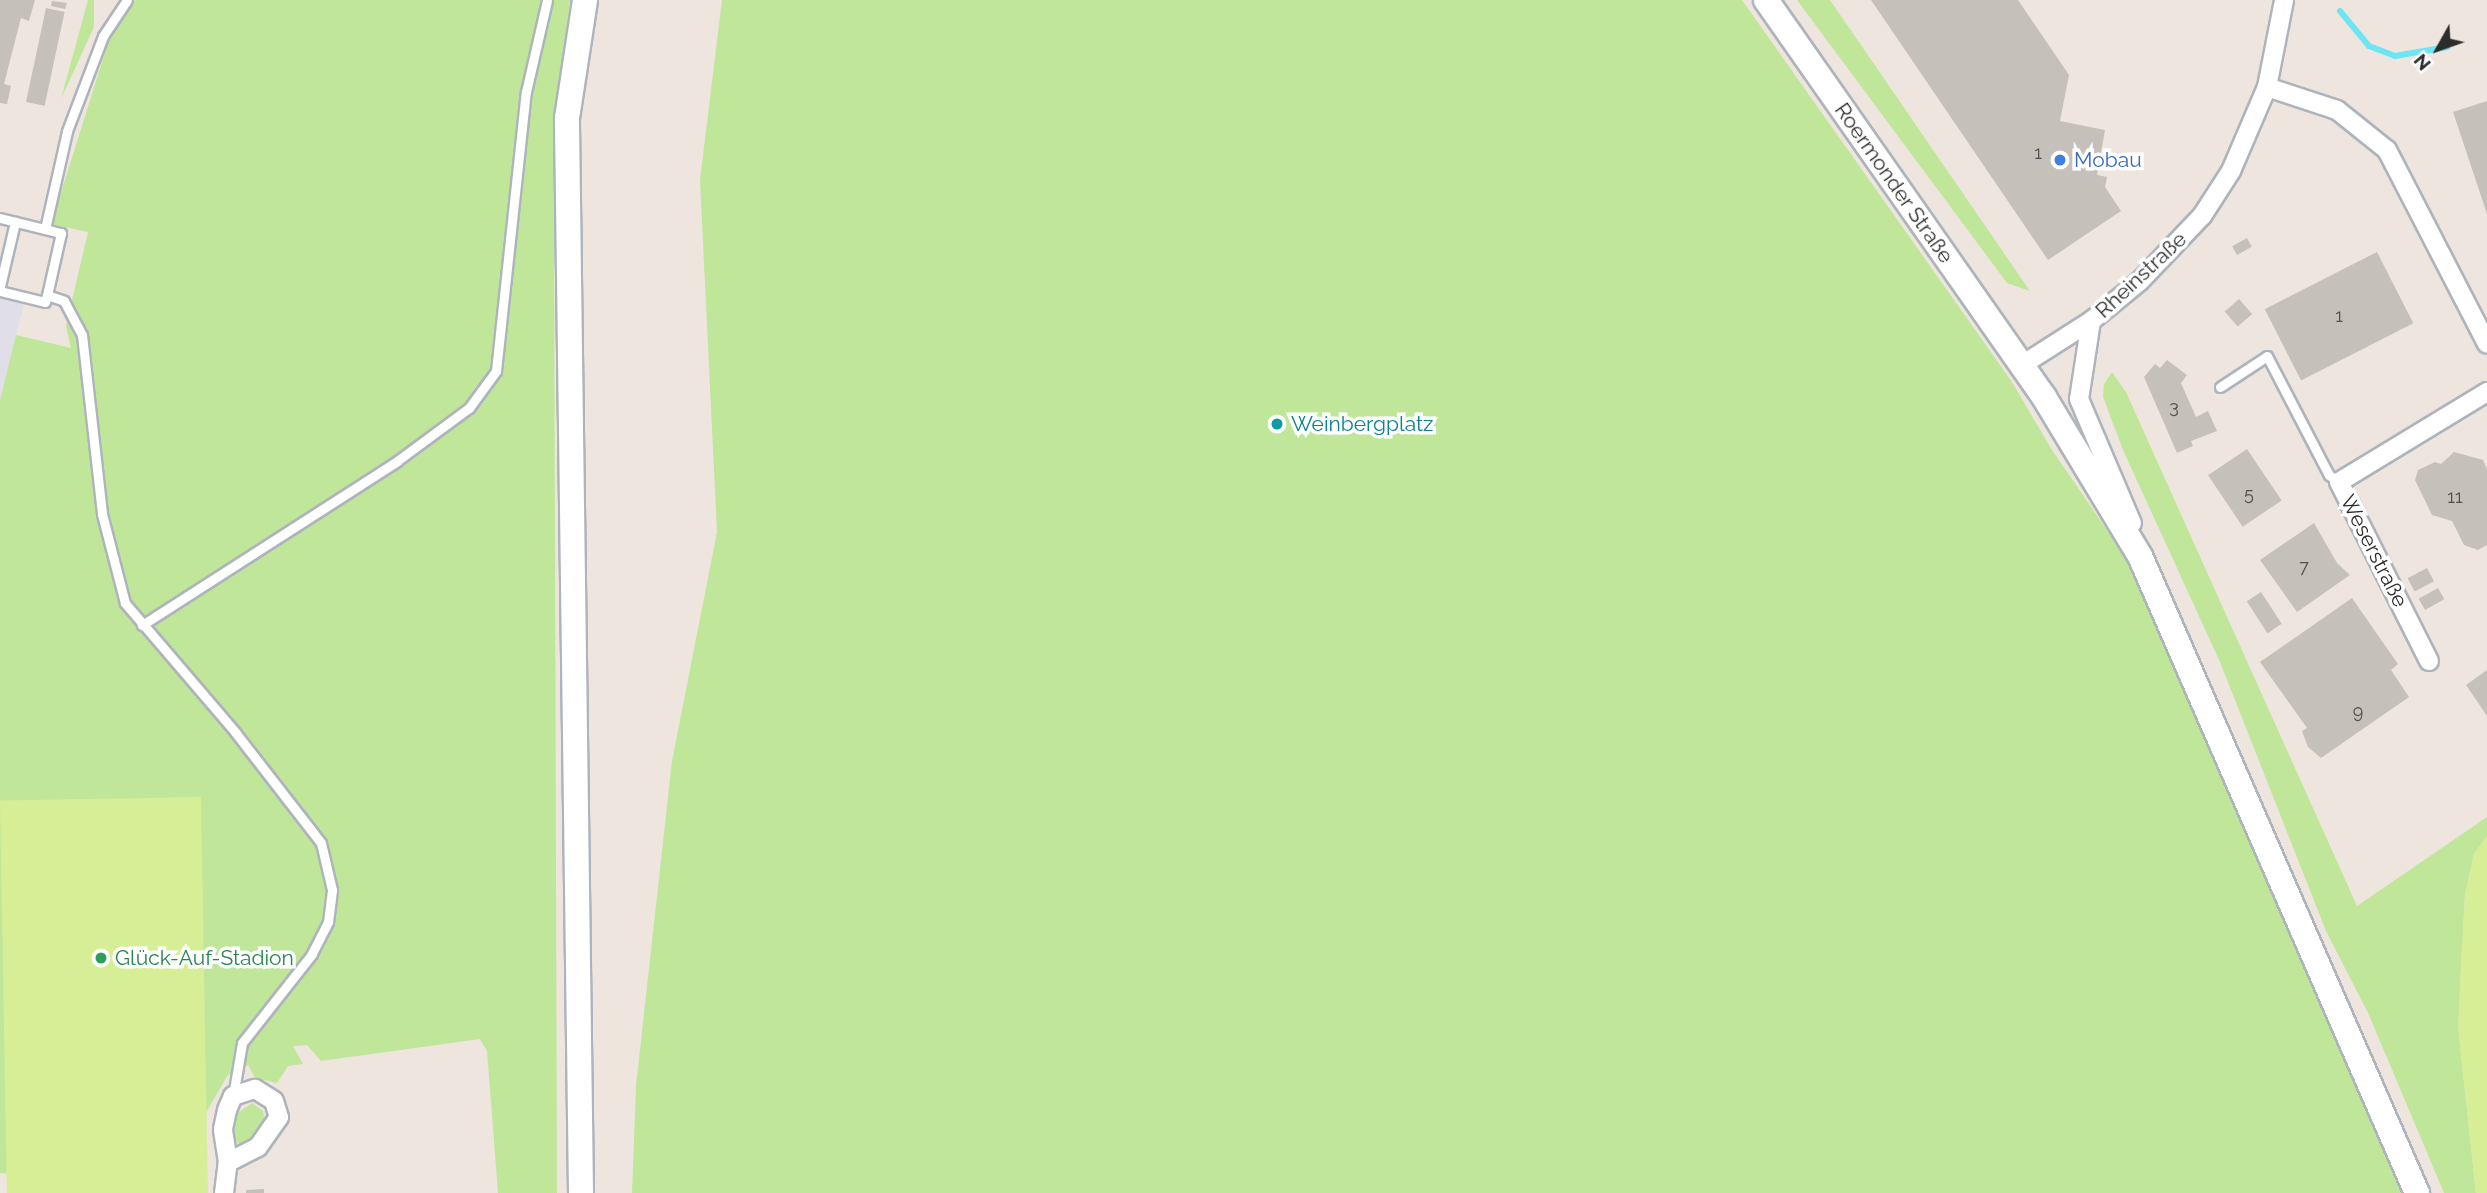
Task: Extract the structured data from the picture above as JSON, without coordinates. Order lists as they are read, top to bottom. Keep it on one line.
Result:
{"streets":{"main road":["Roermonder Straße"],"street":["Rheinstraße","Weserstraße"]},"crossings":[["Roermonder Straße","Rheinstraße"]],"places":["Mobau","Weinbergplatz","Glück-Auf-Stadion"],"house_numbers":["1","1","3","5","11","7","9"],"north":"bottom left"}
